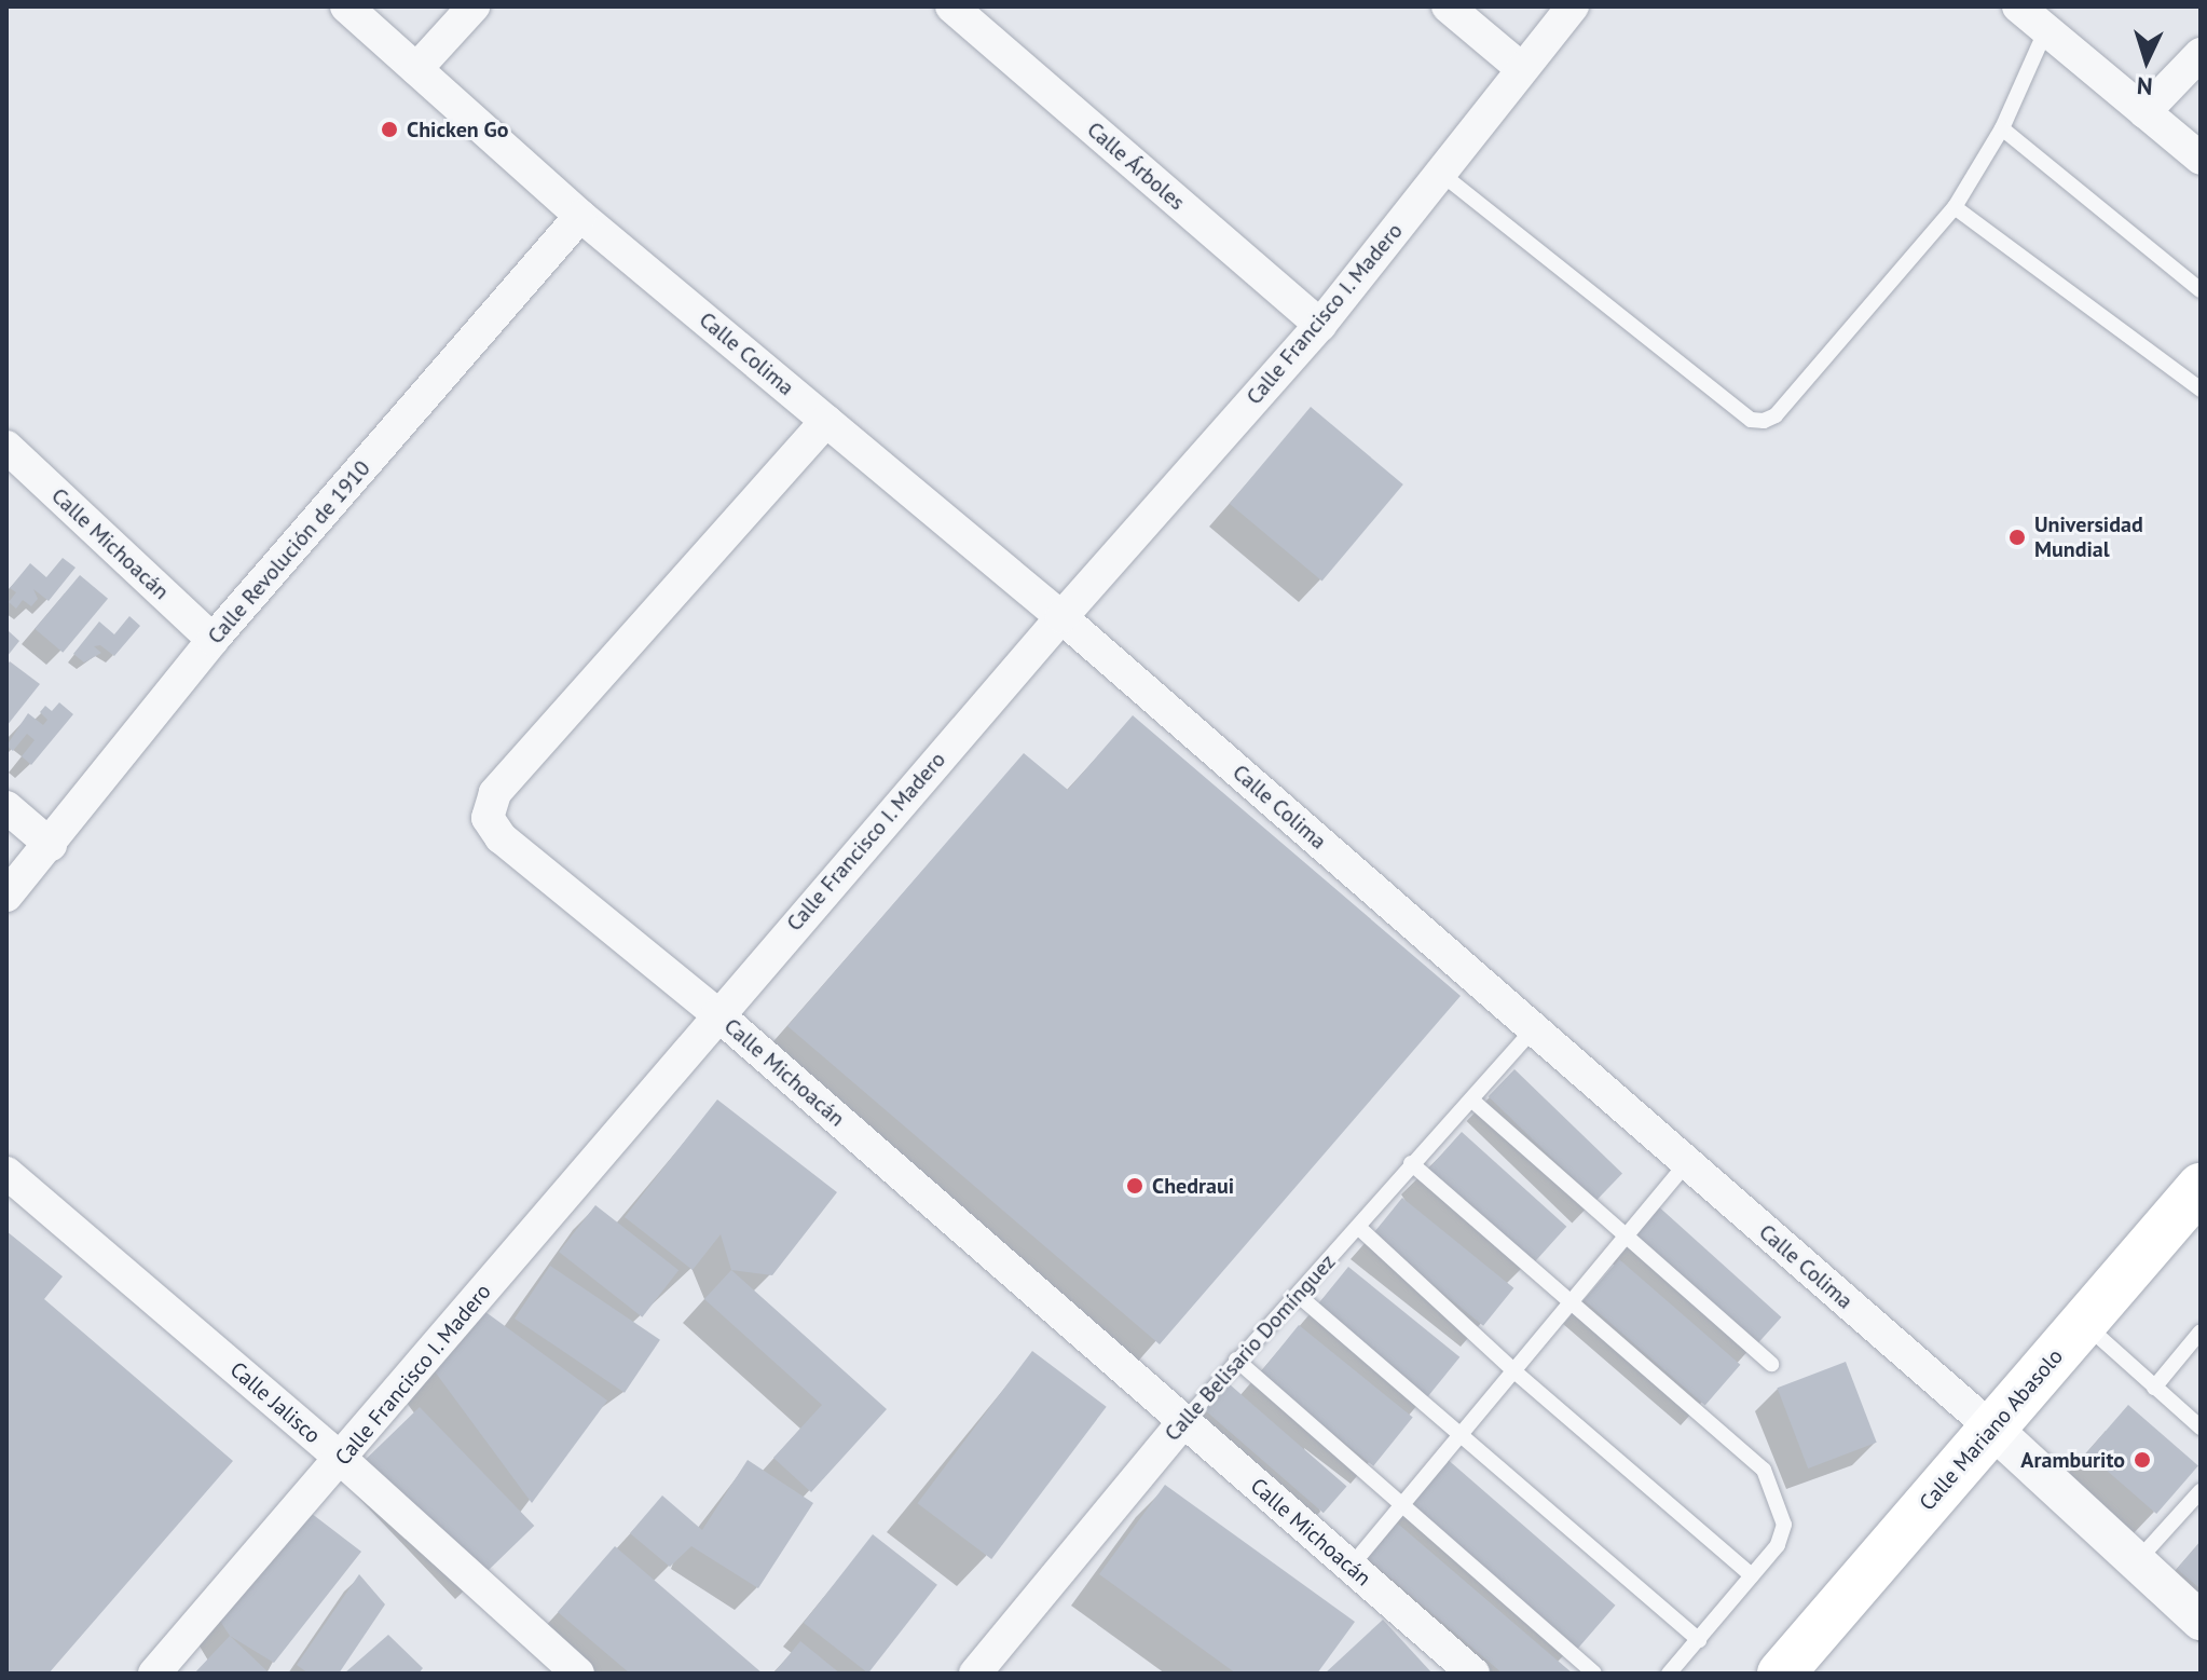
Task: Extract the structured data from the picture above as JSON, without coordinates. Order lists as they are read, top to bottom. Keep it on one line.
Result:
{"streets":{"main road":["Calle Mariano Abasolo"],"street":["Calle Árboles","Calle Francisco I. Madero","Calle Colima","Calle Michoacán","Calle Revolución de 1910","Calle Belisario Domínguez","Calle Jalisco"]},"crossings":[["Calle Árboles","Calle Francisco I. Madero"],["Calle Francisco I. Madero","Calle Colima"],["Calle Francisco I. Madero","Calle Michoacán"],["Calle Francisco I. Madero","Calle Jalisco"],["Calle Colima","Calle Michoacán"],["Calle Colima","Calle Revolución de 1910"],["Calle Colima","Calle Belisario Domínguez"],["Calle Colima","Calle Mariano Abasolo"],["Calle Michoacán","Calle Revolución de 1910"],["Calle Michoacán","Calle Belisario Domínguez"]],"places":["Chicken Go","Universidad Mundial","Chedraui","Aramburito"],"north":"bottom"}
